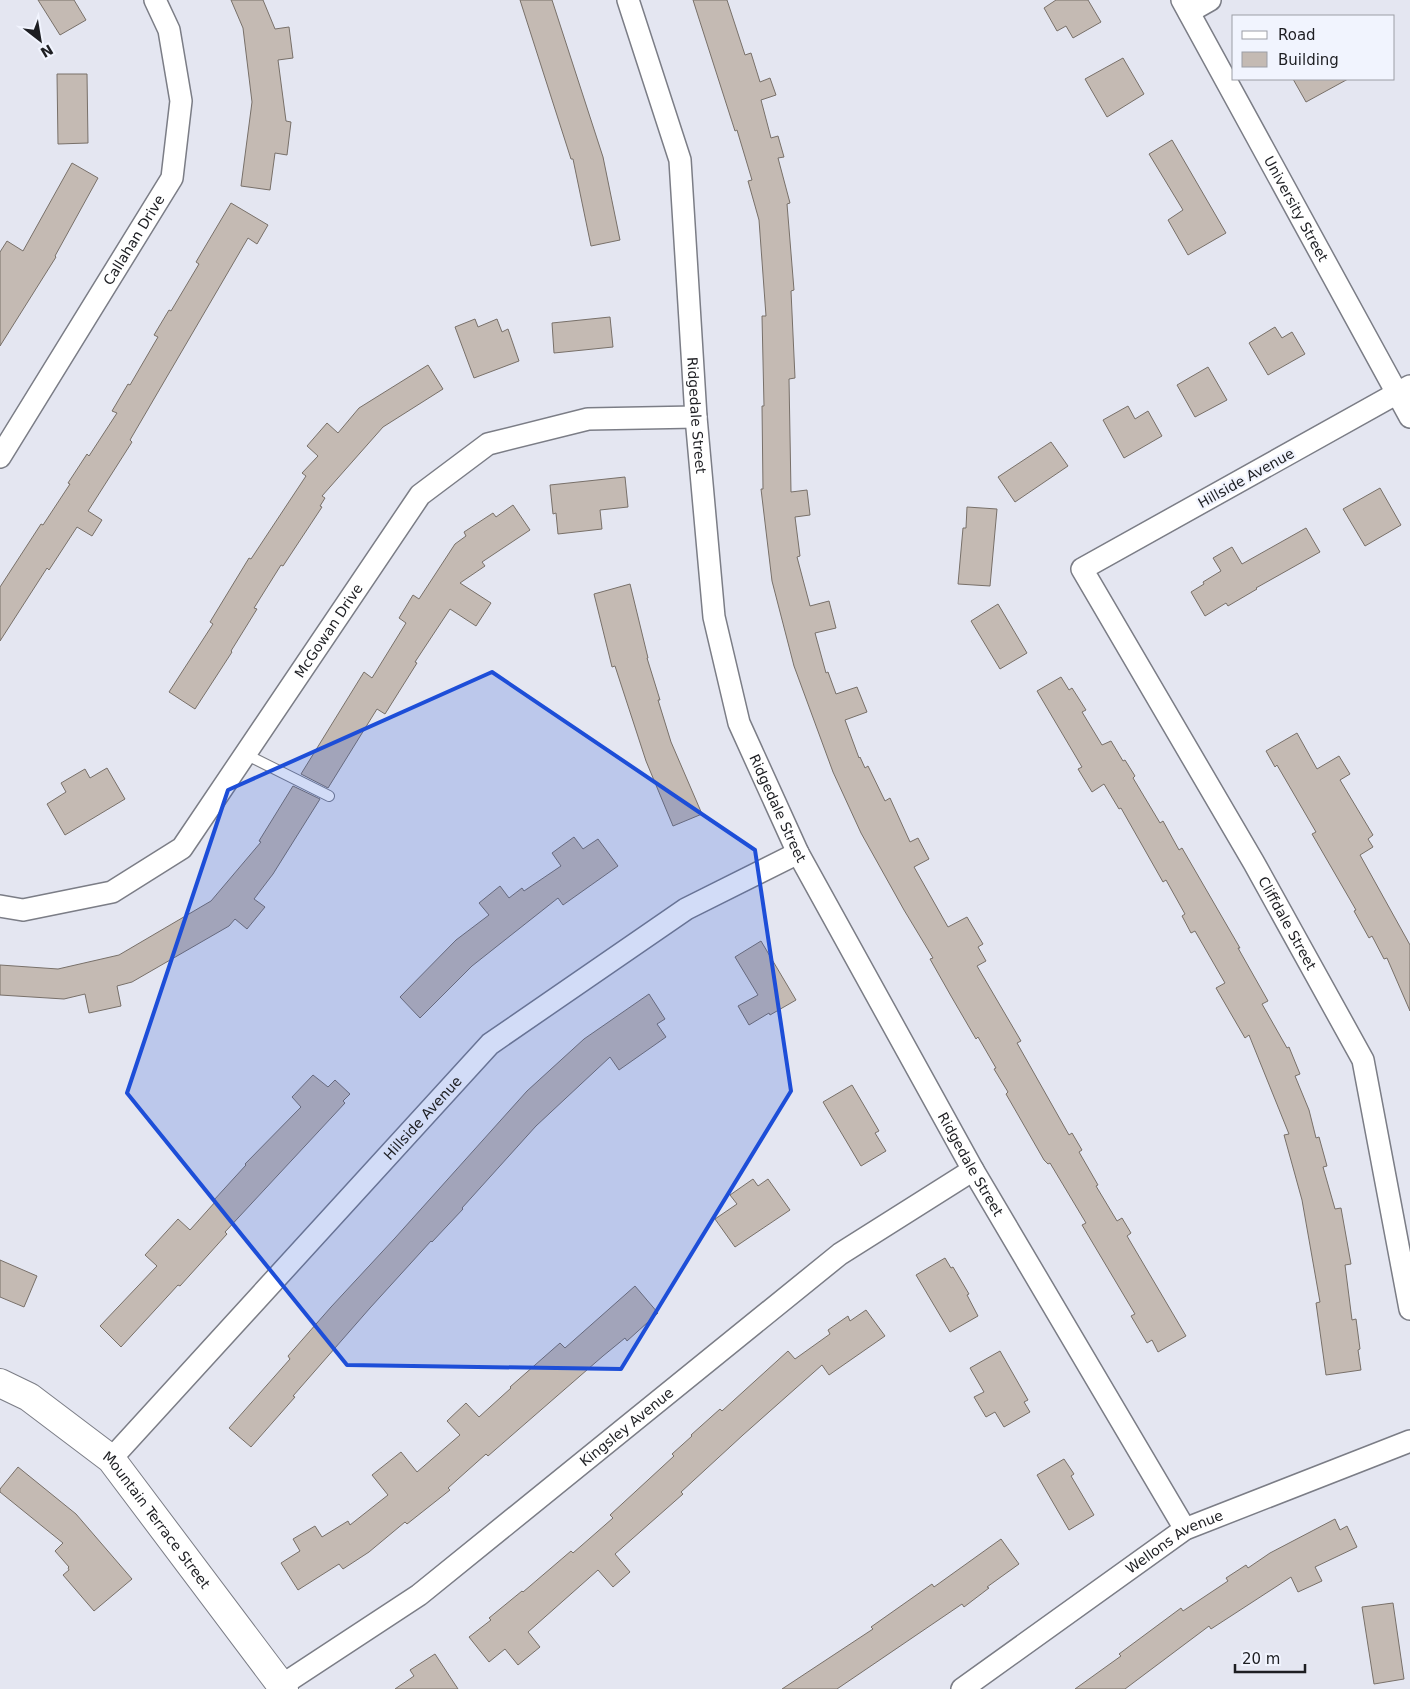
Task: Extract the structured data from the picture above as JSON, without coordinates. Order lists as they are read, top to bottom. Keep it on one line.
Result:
{"streets":{"street":["University Street","Callahan Drive","Ridgedale Street","Hillside Avenue","McGowan Drive","Cliffdale Street","Kingsley Avenue","Mountain Terrace Street","Wellons Avenue"]},"crossings":[["University Street","Hillside Avenue"],["Ridgedale Street","Hillside Avenue"],["Ridgedale Street","McGowan Drive"],["Ridgedale Street","Kingsley Avenue"],["Ridgedale Street","Wellons Avenue"],["Hillside Avenue","Cliffdale Street"],["Hillside Avenue","Mountain Terrace Street"],["Kingsley Avenue","Mountain Terrace Street"]],"legend":["Road","Building"],"scale_bar":"20 m","north":"bottom right"}
